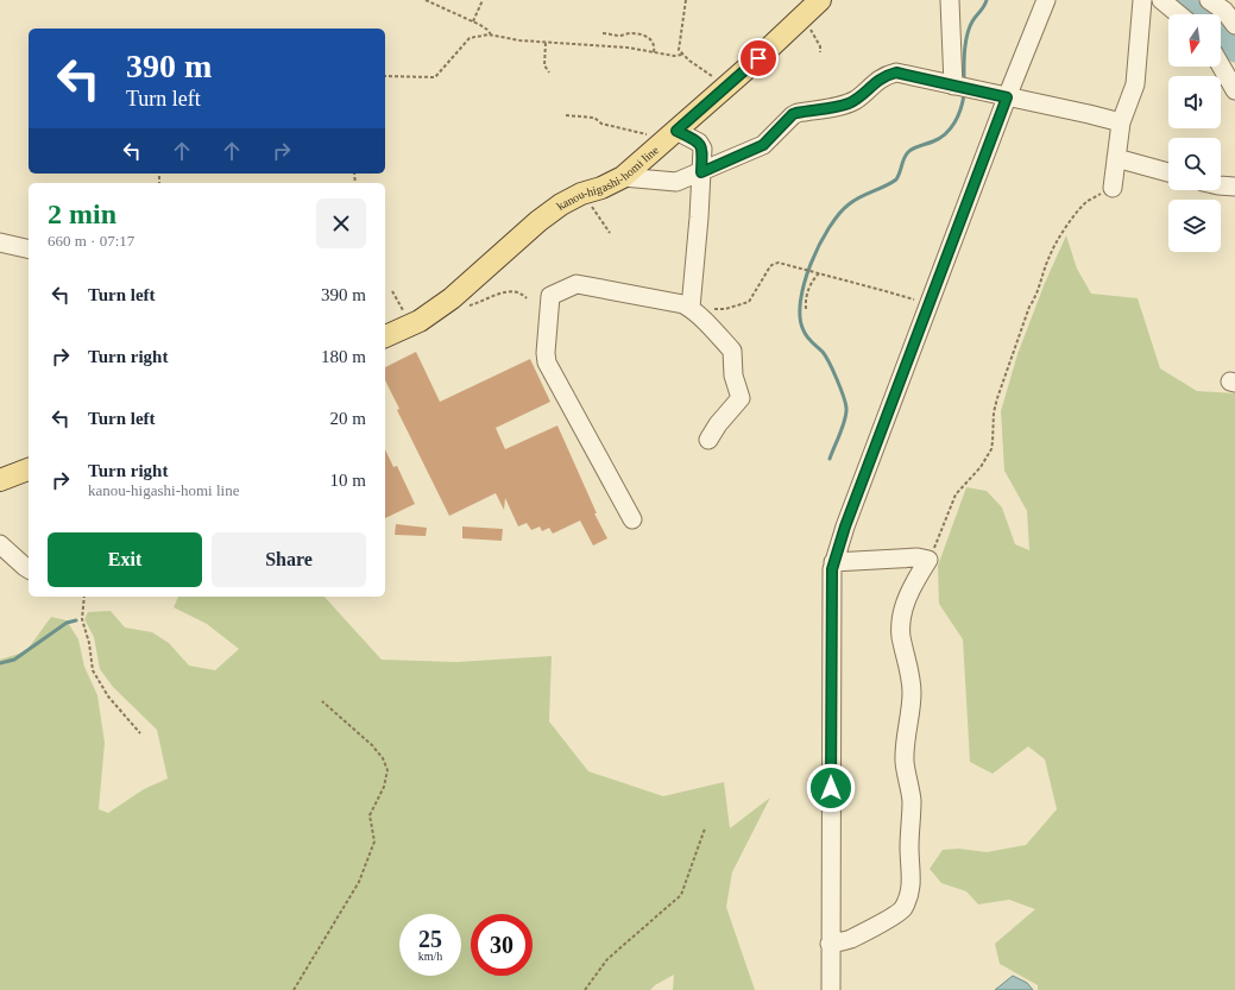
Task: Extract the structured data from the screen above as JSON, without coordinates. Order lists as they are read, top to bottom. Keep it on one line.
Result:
{"streets":{"main road":["kanou-higashi-homi line"]},"north":"bottom","page":{"turn":["390 m","Turn left"],"heading":["2 min","660 m · 07:17"],"list":[{"name":"Turn left","value":"390 m"},{"name":"Turn right","value":"180 m"},{"name":"Turn left","value":"20 m"},{"name":"Turn right","note":"kanou-higashi-homi line","value":"10 m"}],"buttons":["Exit","Share"],"speed":"25 km/h","limit":"30"}}
